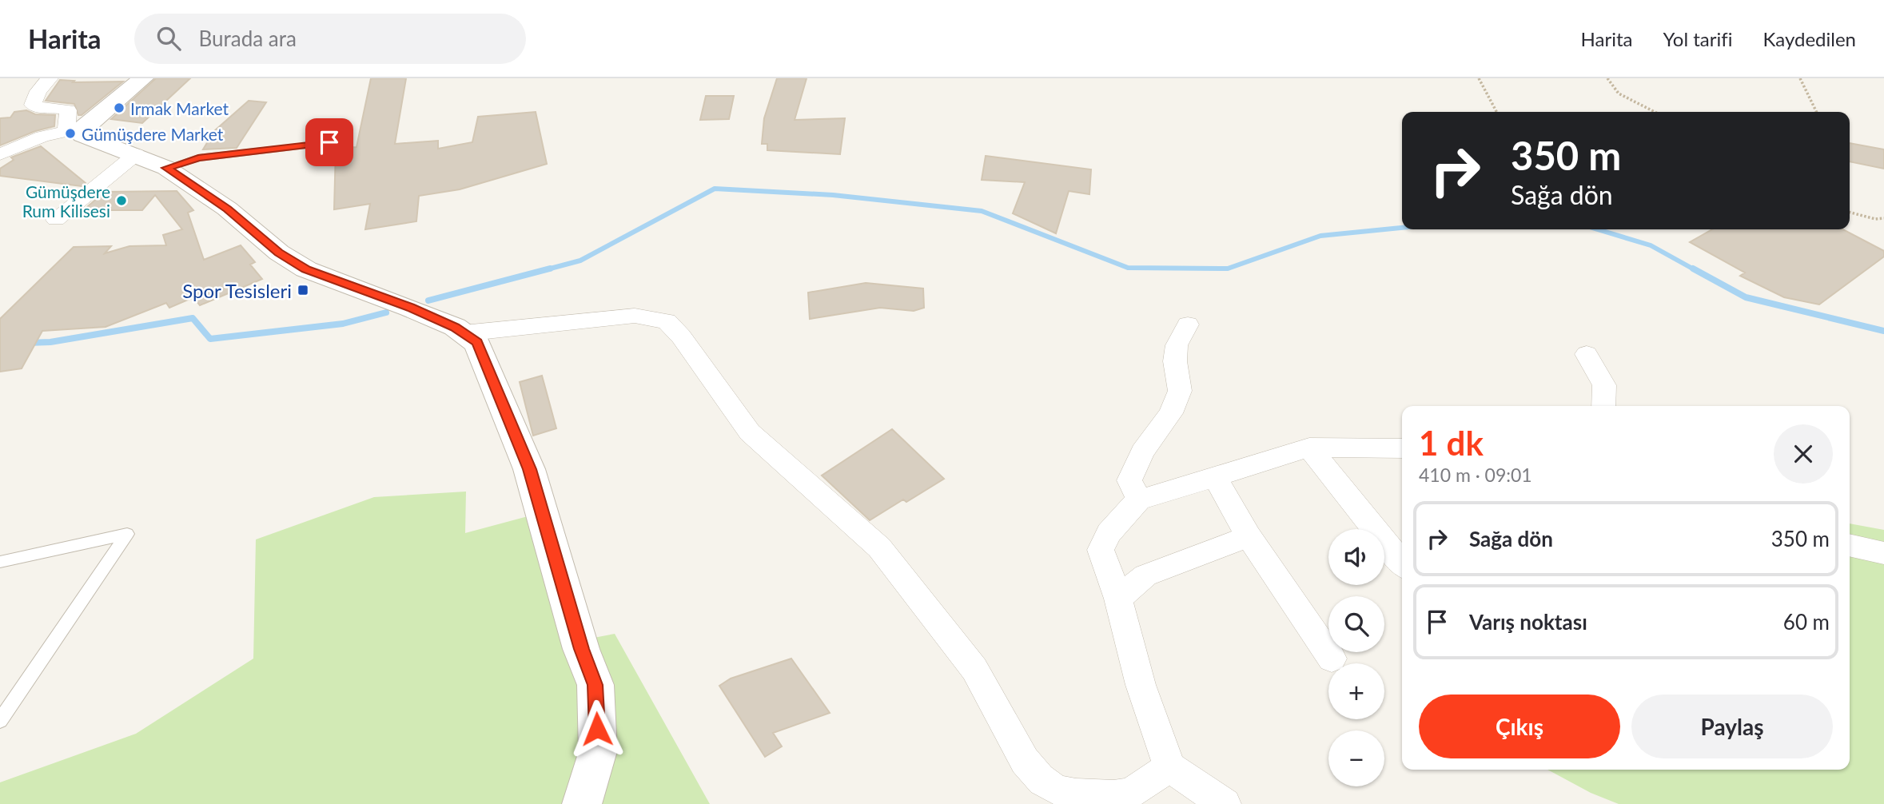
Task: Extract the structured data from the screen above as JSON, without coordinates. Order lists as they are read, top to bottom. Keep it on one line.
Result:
{"places":{"other":["Irmak Market","Gümüşdere Market","Gümüşdere Rum Kilisesi"],"transit":["Spor Tesisleri"]},"page":{"header":"Harita","search":"Burada ara","nav":["Harita","Yol tarifi","Kaydedilen"],"turn":["350 m","Sağa dön"],"heading":["1 dk","410 m · 09:01"],"list":[{"name":"Sağa dön","value":"350 m"},{"name":"Varış noktası","value":"60 m"}],"map_buttons":["+","−"],"buttons":["Çıkış","Paylaş"]}}
